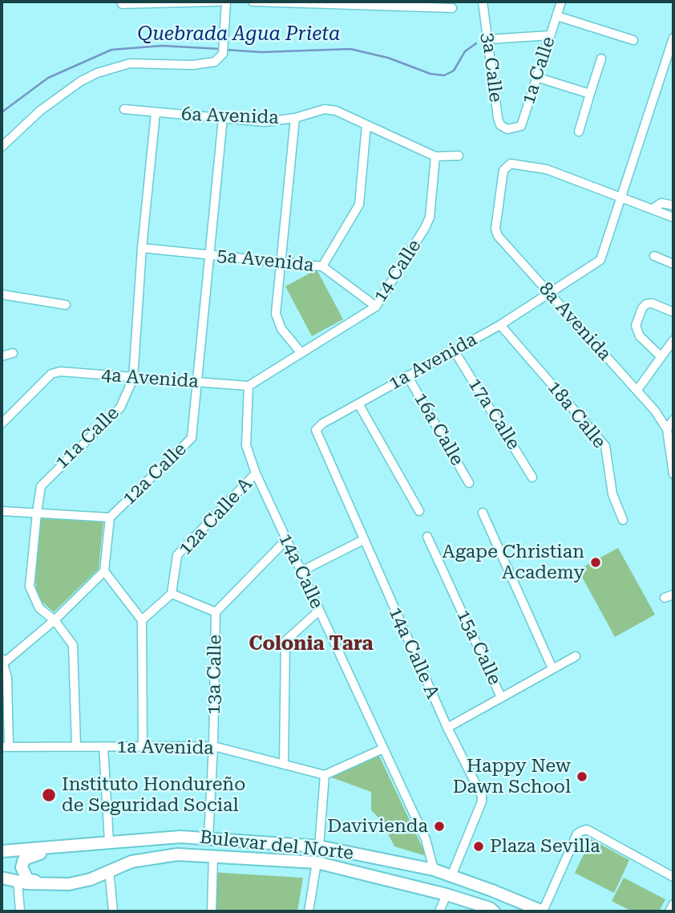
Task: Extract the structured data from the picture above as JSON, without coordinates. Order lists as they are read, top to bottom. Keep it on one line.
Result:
{"streets":{"highway":["Bulevar del Norte"],"street":["3a Calle","1a Calle","6a Avenida","5a Avenida","14 Calle","8a Avenida","1a Avenida","4a Avenida","17a Calle","18a Calle","16a Calle","11a Calle","12a Calle","12a Calle A","14a Calle","15a Calle","14a Calle A","13a Calle"]},"crossings":[["3a Calle","1a Calle"],["6a Avenida","14 Calle"],["6a Avenida","11a Calle"],["6a Avenida","12a Calle"],["5a Avenida","14 Calle"],["5a Avenida","11a Calle"],["5a Avenida","12a Calle"],["14 Calle","4a Avenida"],["14 Calle","14a Calle"],["8a Avenida","1a Avenida"],["1a Avenida","17a Calle"],["1a Avenida","18a Calle"],["1a Avenida","16a Calle"],["1a Avenida","11a Calle"],["1a Avenida","14a Calle A"],["1a Avenida","13a Calle"],["4a Avenida","11a Calle"],["4a Avenida","12a Calle"],["4a Avenida","14a Calle"],["12a Calle A","14a Calle"],["14a Calle","13a Calle"],["14a Calle","Bulevar del Norte"],["14a Calle A","Bulevar del Norte"],["13a Calle","Bulevar del Norte"]],"districts":["Colonia Tara"],"water":["Quebrada Agua Prieta"],"places":["Agape Christian Academy","Happy New Dawn School","Instituto Hondureño de Seguridad Social","Davivienda","Plaza Sevilla"]}
